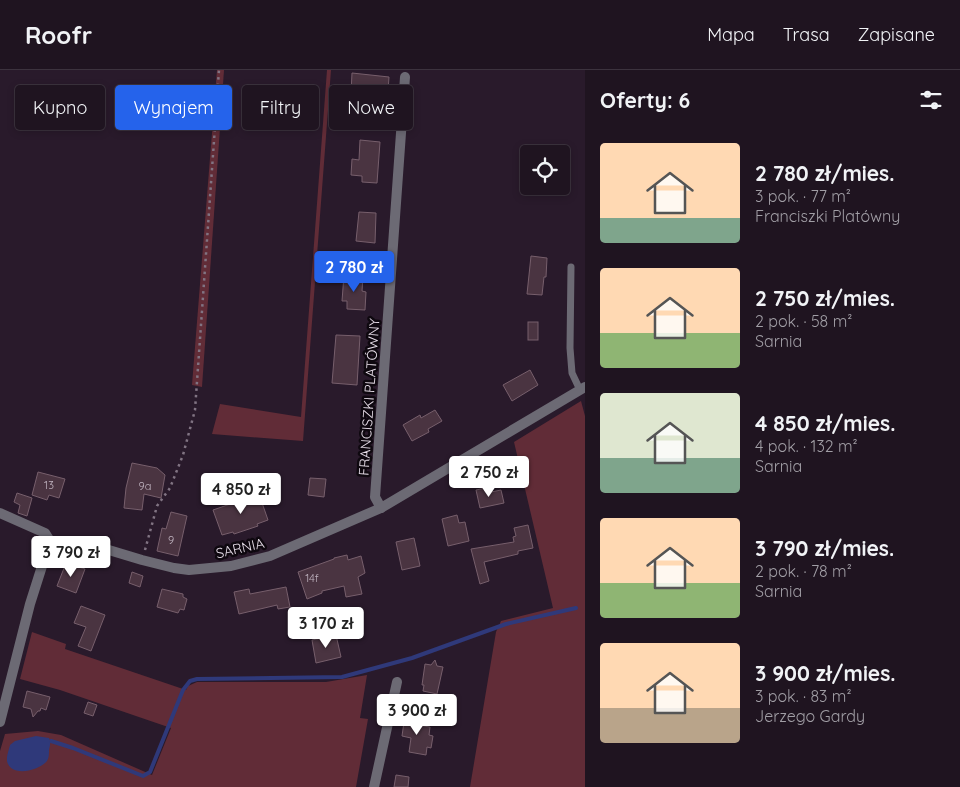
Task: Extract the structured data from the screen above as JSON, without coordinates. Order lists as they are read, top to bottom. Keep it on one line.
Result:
{"streets":{"street":["FRANCISZKI PLATÓWNY","SARNIA"]},"crossings":[["FRANCISZKI PLATÓWNY","SARNIA"]],"house_numbers":["13","9a","9","14f"],"page":{"header":"Roofr","nav":["Mapa","Trasa","Zapisane"],"heading":"Oferty: 6","chip":["Kupno","Wynajem","Filtry","Nowe"],"list":[{"name":"2 780 zł/mies.","note":"3 pok. · 77 m² · Franciszki Platówny"},{"name":"2 750 zł/mies.","note":"2 pok. · 58 m² · Sarnia"},{"name":"4 850 zł/mies.","note":"4 pok. · 132 m² · Sarnia"},{"name":"3 790 zł/mies.","note":"2 pok. · 78 m² · Sarnia"},{"name":"3 900 zł/mies.","note":"3 pok. · 83 m² · Jerzego Gardy"}],"price":["2 780 zł","2 750 zł","4 850 zł","3 790 zł","3 170 zł","3 900 zł"]}}
